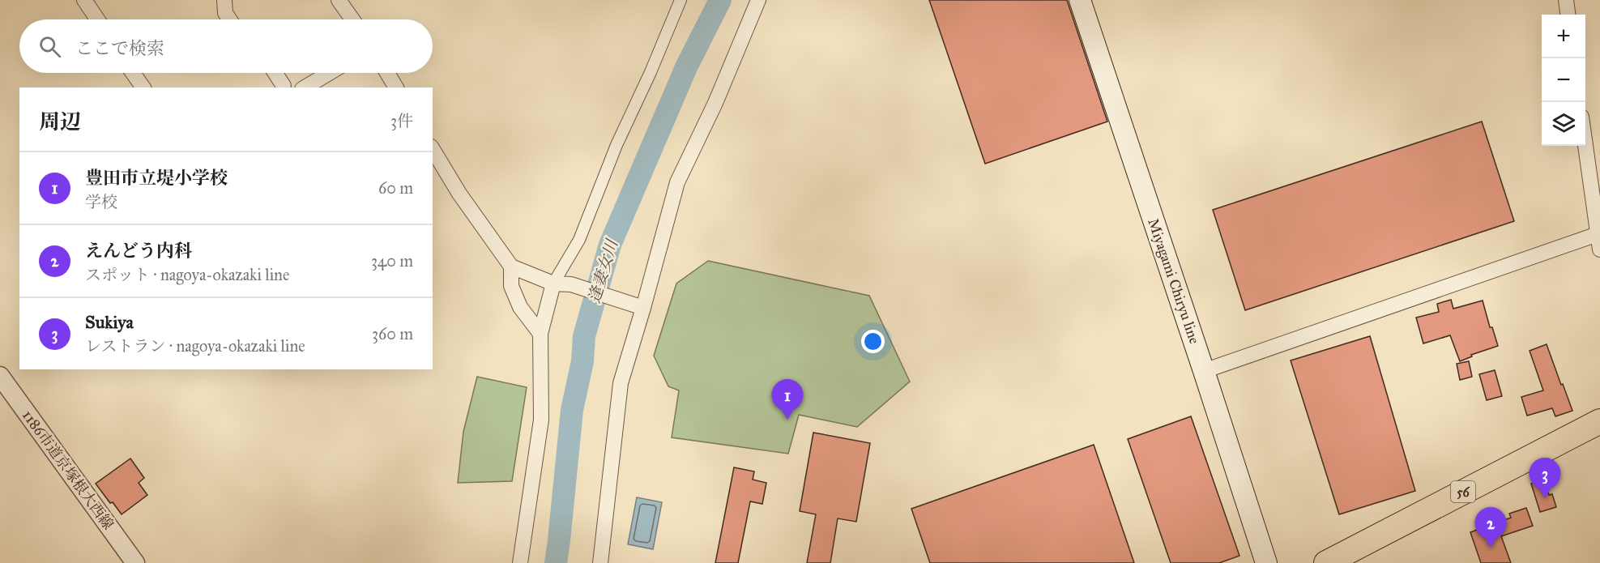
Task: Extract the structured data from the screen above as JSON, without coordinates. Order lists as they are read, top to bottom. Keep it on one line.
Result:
{"streets":{"main road":["Miyagami Chiryu line","56"],"street":["1186市道京塚根大西線"]},"water":["逢妻女川"],"page":{"map_buttons":["+","−"],"search":"ここで検索","heading":["周辺","3件"],"list":[{"mark":"1","name":"豊田市立堤小学校","note":"学校","value":"60 m"},{"mark":"2","name":"えんどう内科","note":"スポット · nagoya-okazaki line","value":"340 m"},{"mark":"3","name":"Sukiya","note":"レストラン · nagoya-okazaki line","value":"360 m"}],"pins":["1","3","2"]}}
